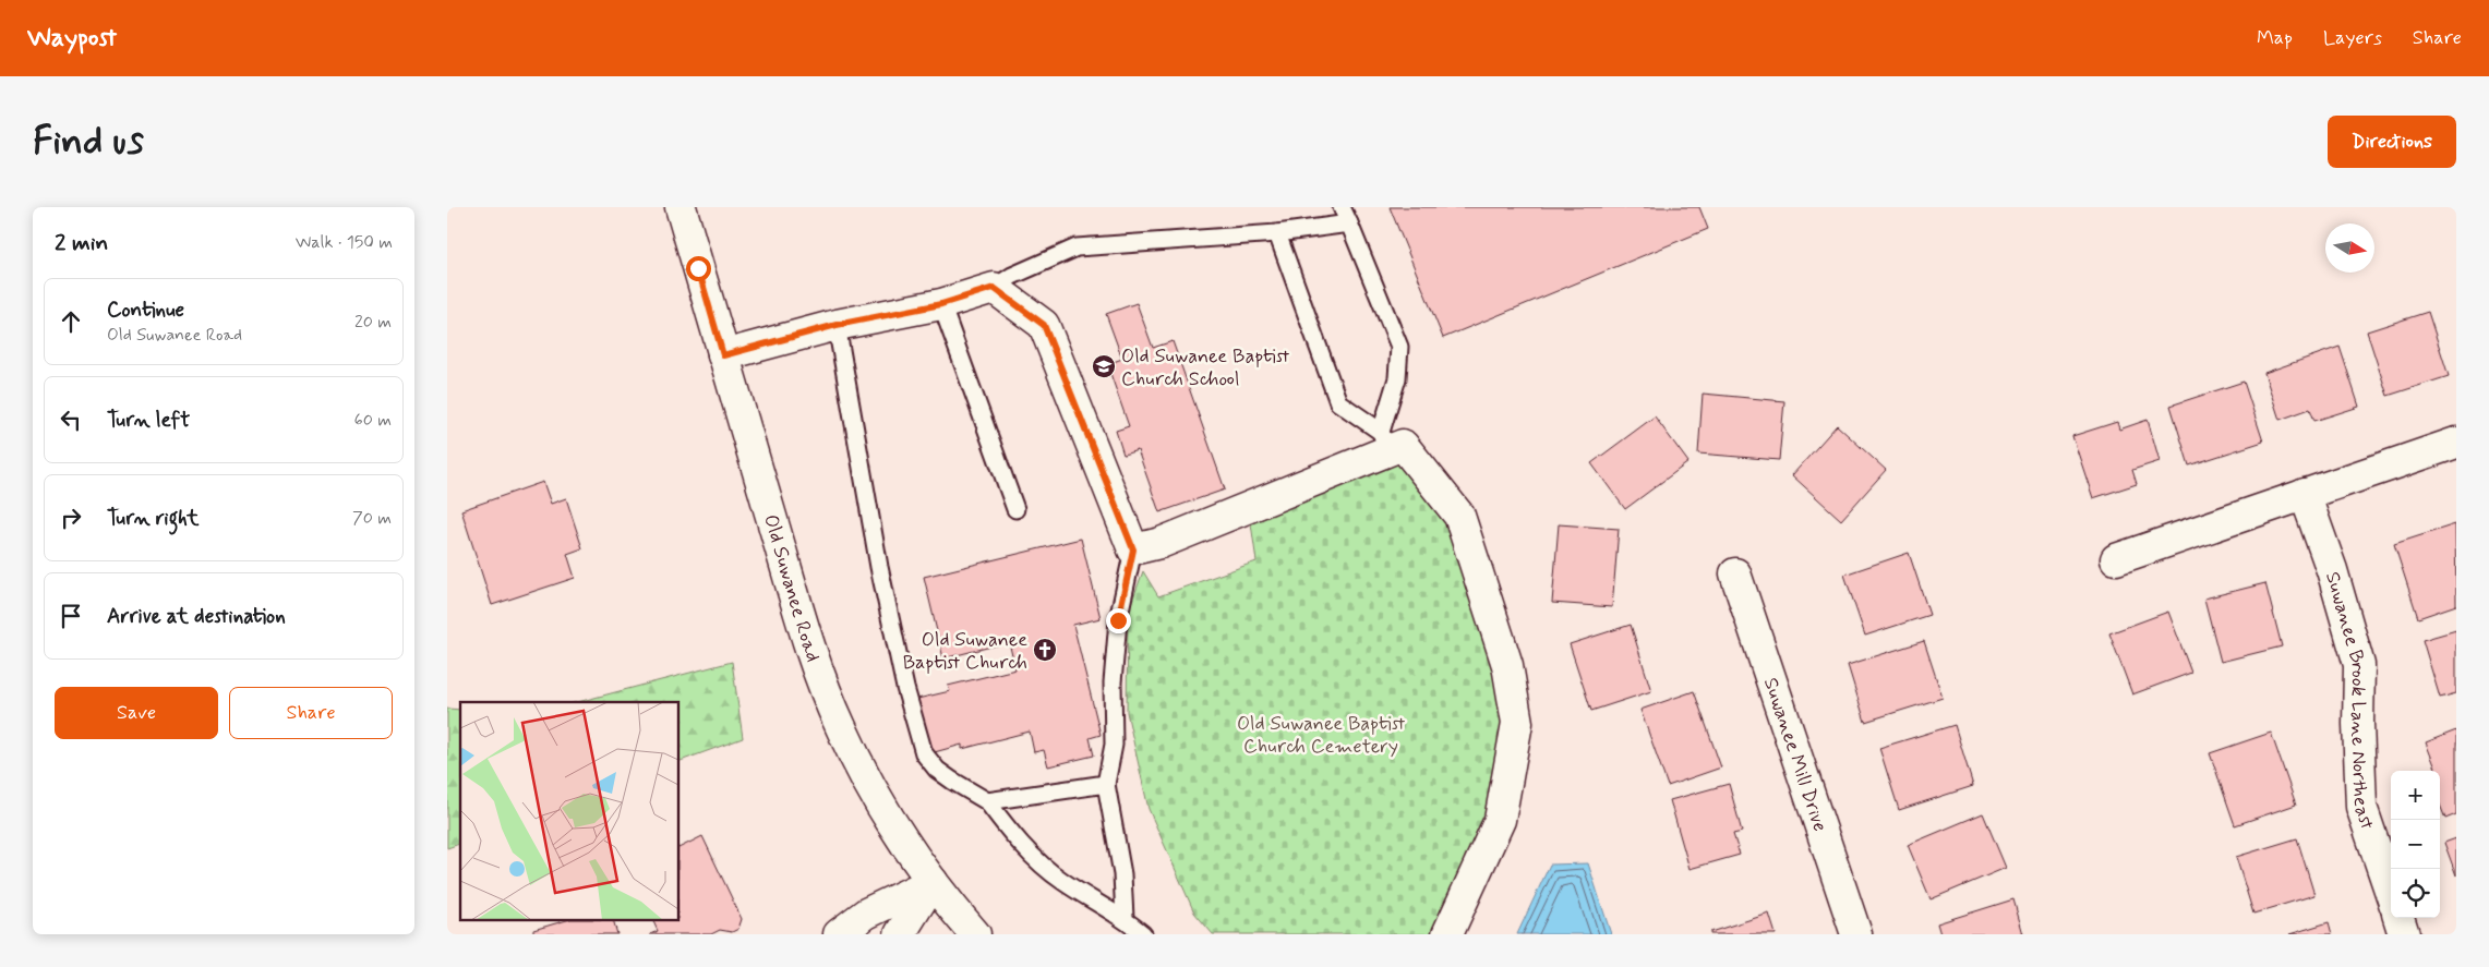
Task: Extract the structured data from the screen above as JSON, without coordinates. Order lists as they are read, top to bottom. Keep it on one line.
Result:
{"streets":{"street":["Old Suwanee Road","Suwanee Brook Lane Northeast","Suwanee Mill Drive"]},"parks":["Old Suwanee Baptist Church Cemetery"],"places":{"school or university":["Old Suwanee Baptist Church School"],"church":["Old Suwanee Baptist Church"]},"north":"right","page":{"header":"Waypost","nav":["Map","Layers","Share"],"buttons":["Directions",["Save","Share"]],"title":"Find us","heading":["2 min","Walk · 150 m"],"list":[["Continue","Old Suwanee Road","20 m"],["Turn left","60 m"],["Turn right","70 m"],"Arrive at destination"],"map_buttons":["+","−"]}}
